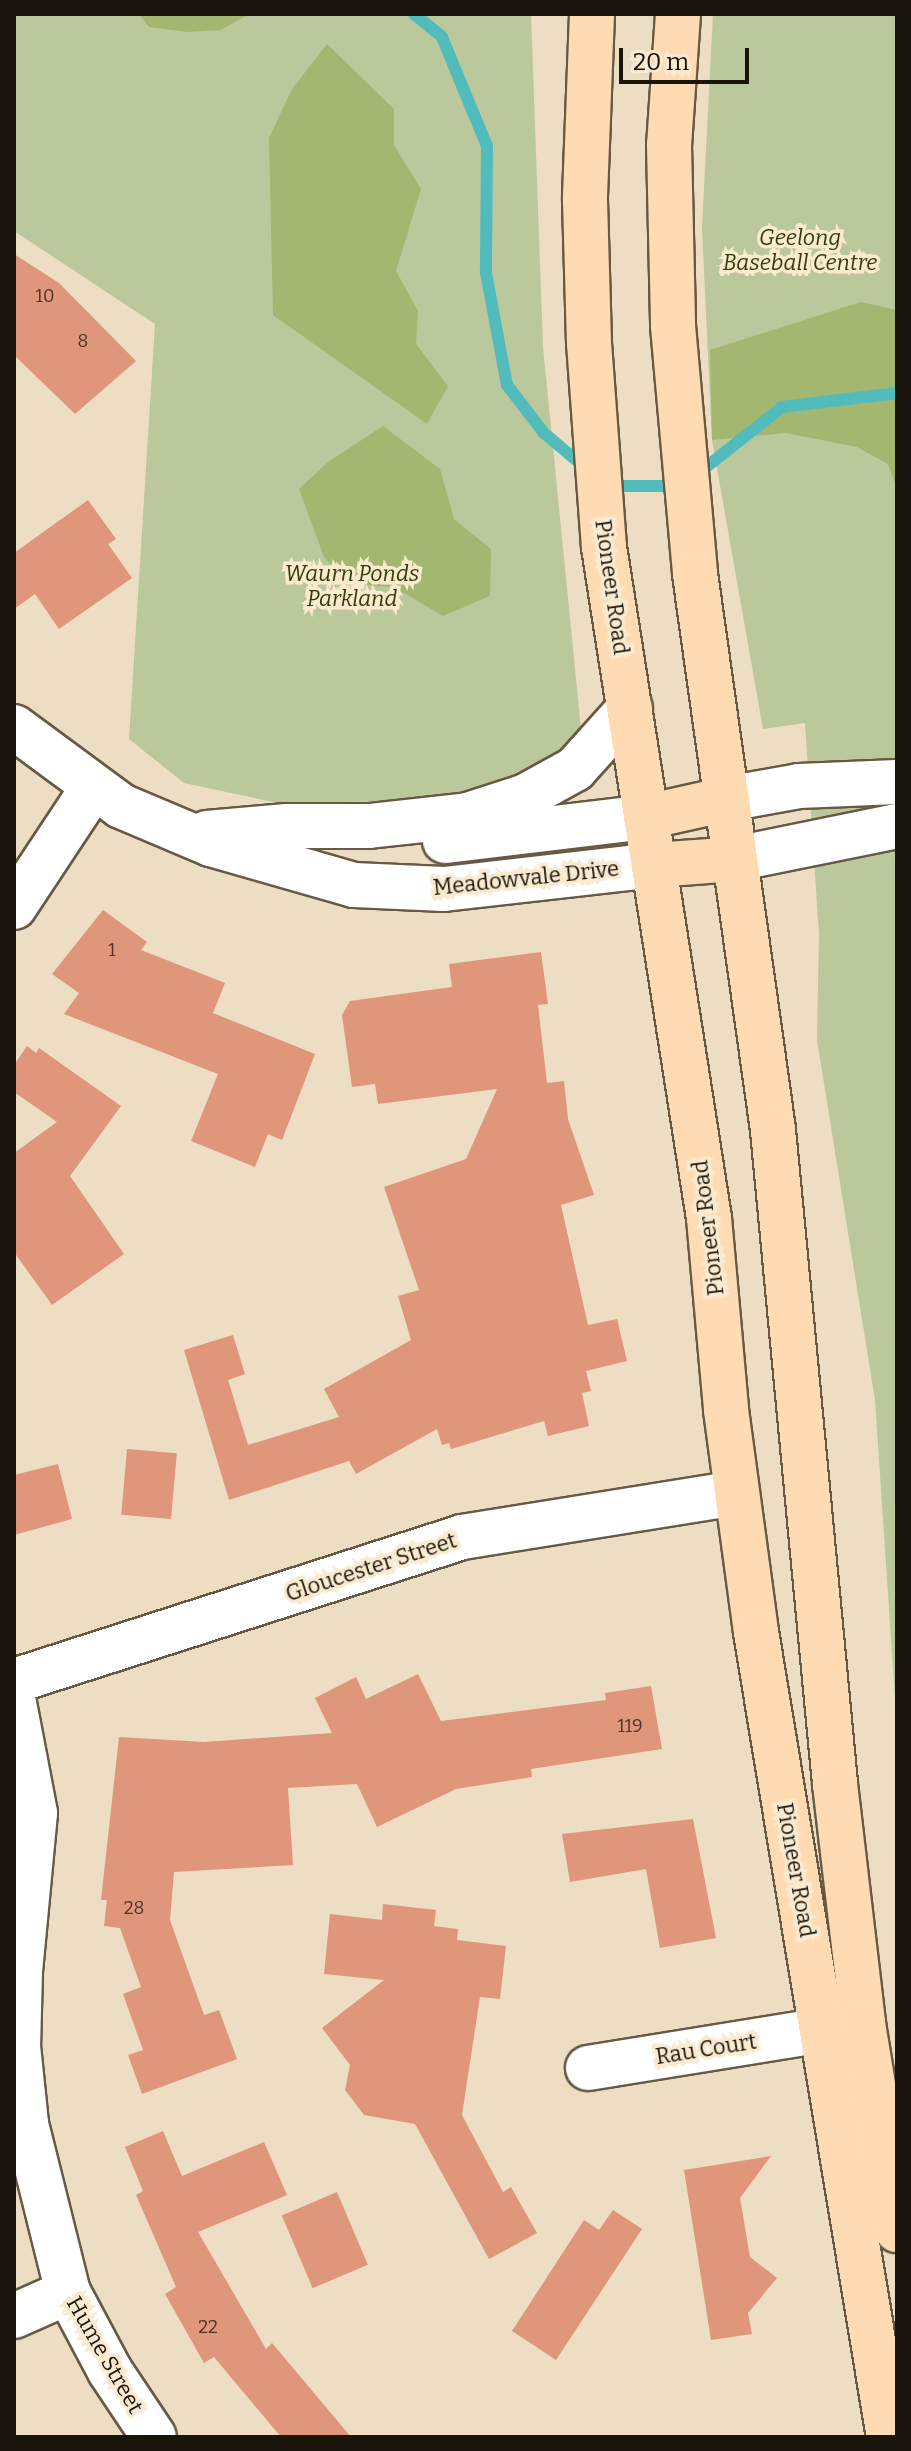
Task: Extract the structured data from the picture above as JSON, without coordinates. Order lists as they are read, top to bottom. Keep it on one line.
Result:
{"streets":{"main road":["Pioneer Road"],"street":["Meadowvale Drive","Gloucester Street","Rau Court","Hume Street"]},"crossings":[["Pioneer Road","Meadowvale Drive"],["Pioneer Road","Gloucester Street"],["Pioneer Road","Rau Court"]],"parks":["Geelong Baseball Centre","Waurn Ponds Parkland"],"house_numbers":["10","8","1","119","28","22"],"scale_bar":"20 m"}
